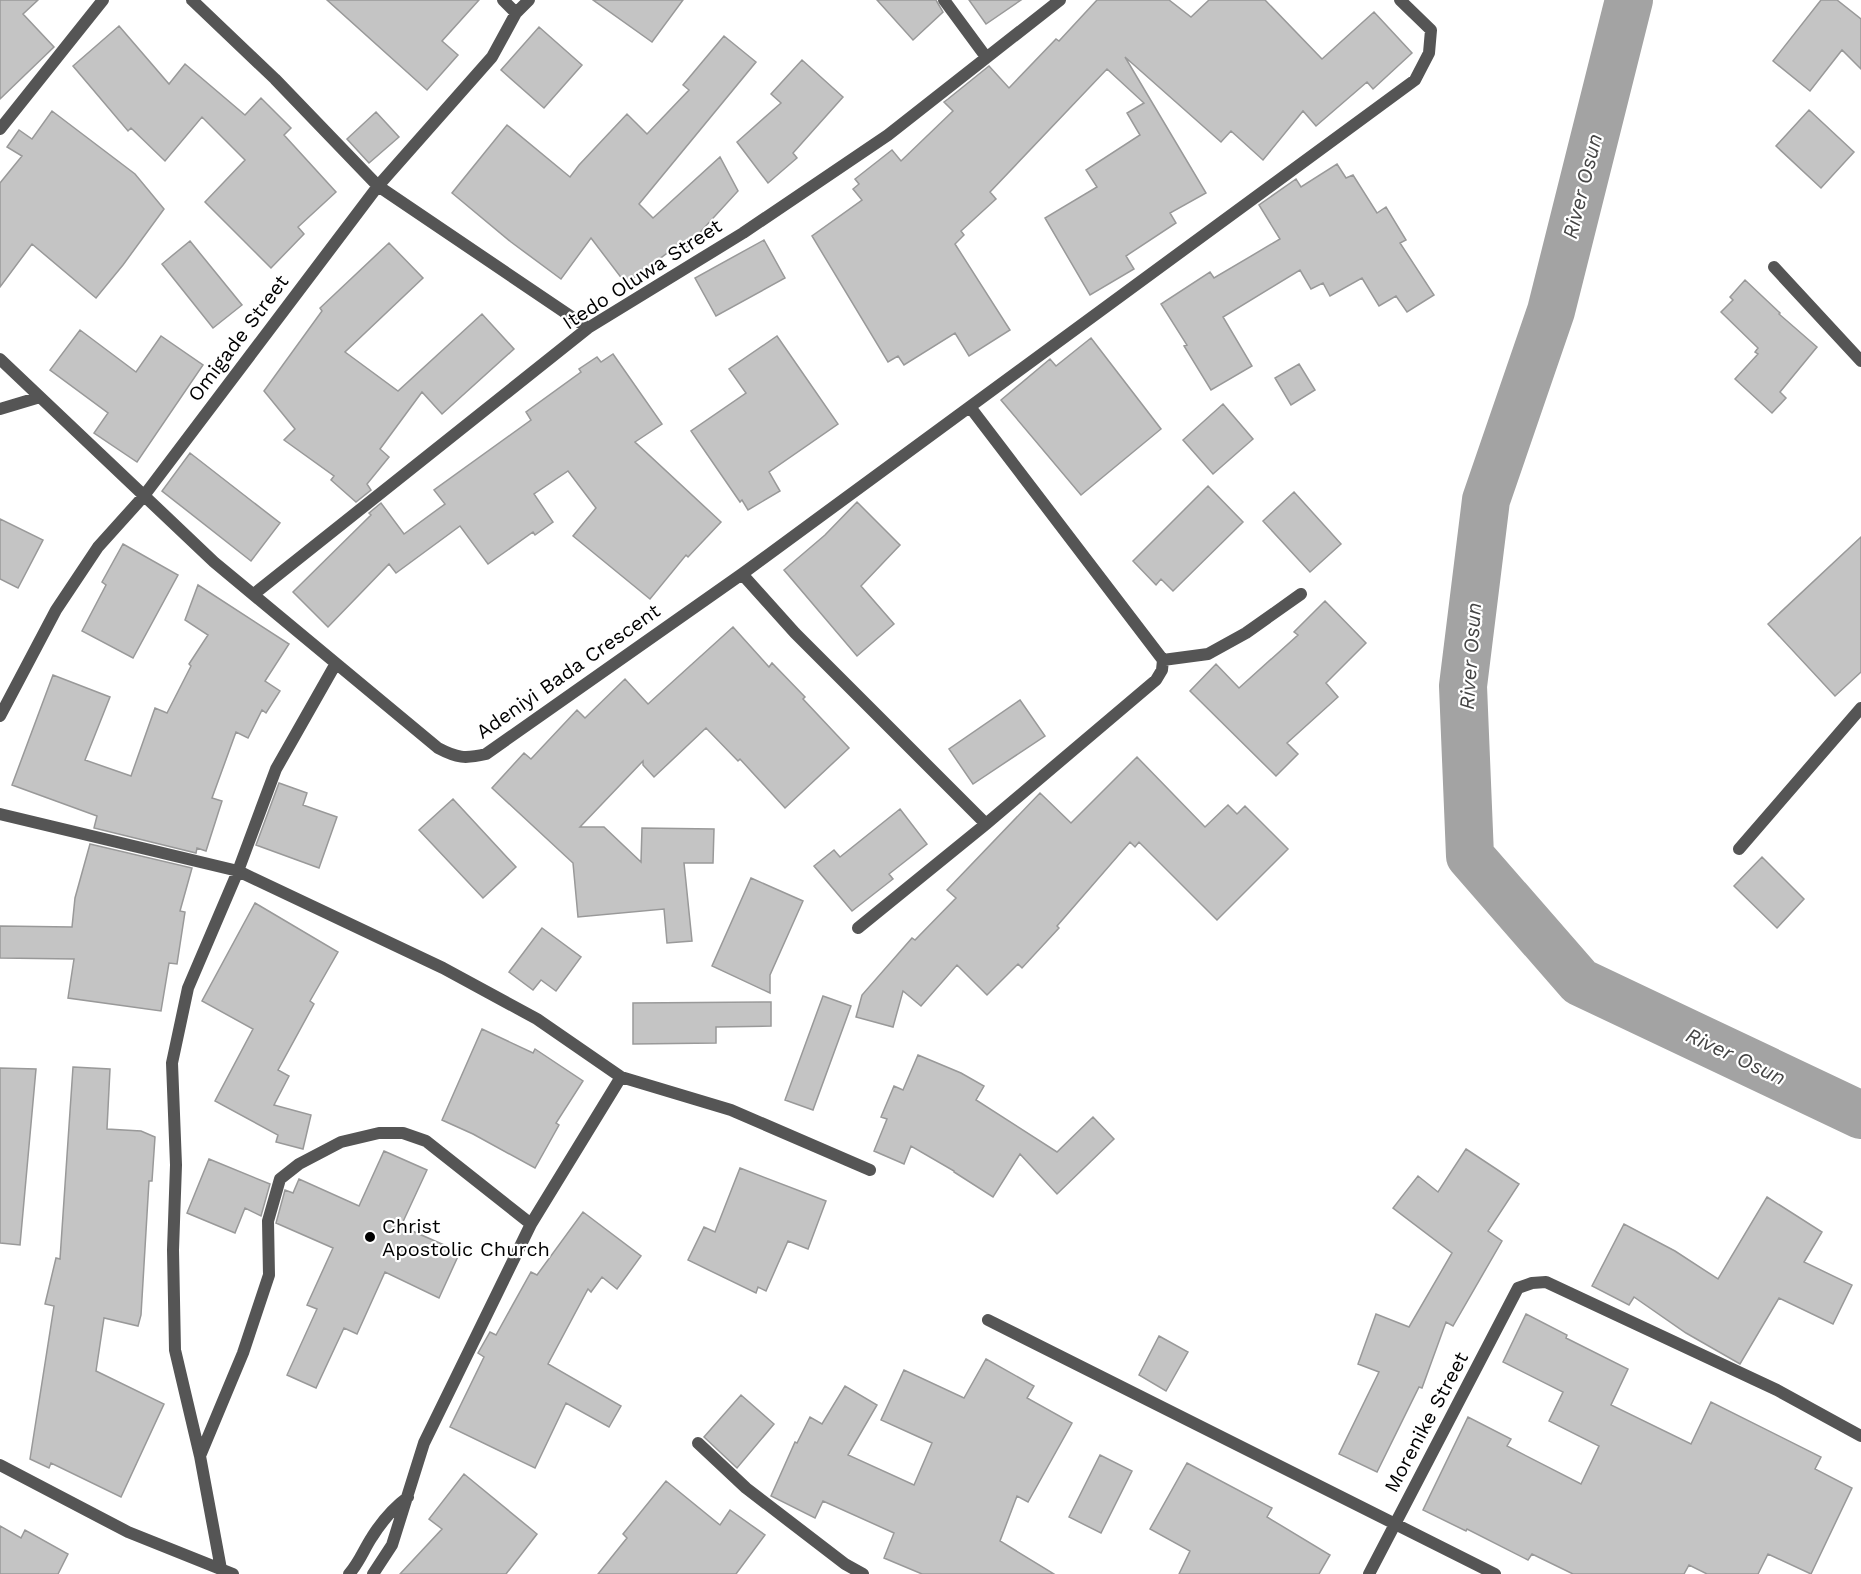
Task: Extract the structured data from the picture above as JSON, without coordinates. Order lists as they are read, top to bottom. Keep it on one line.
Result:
{"streets":{"street":["Itedo Oluwa Street","Omigade Street","Adeniyi Bada Crescent","Morenike Street"]},"crossings":[["Itedo Oluwa Street","Adeniyi Bada Crescent"],["Omigade Street","Adeniyi Bada Crescent"]],"water":["River Osun"],"places":["Christ Apostolic Church"]}
